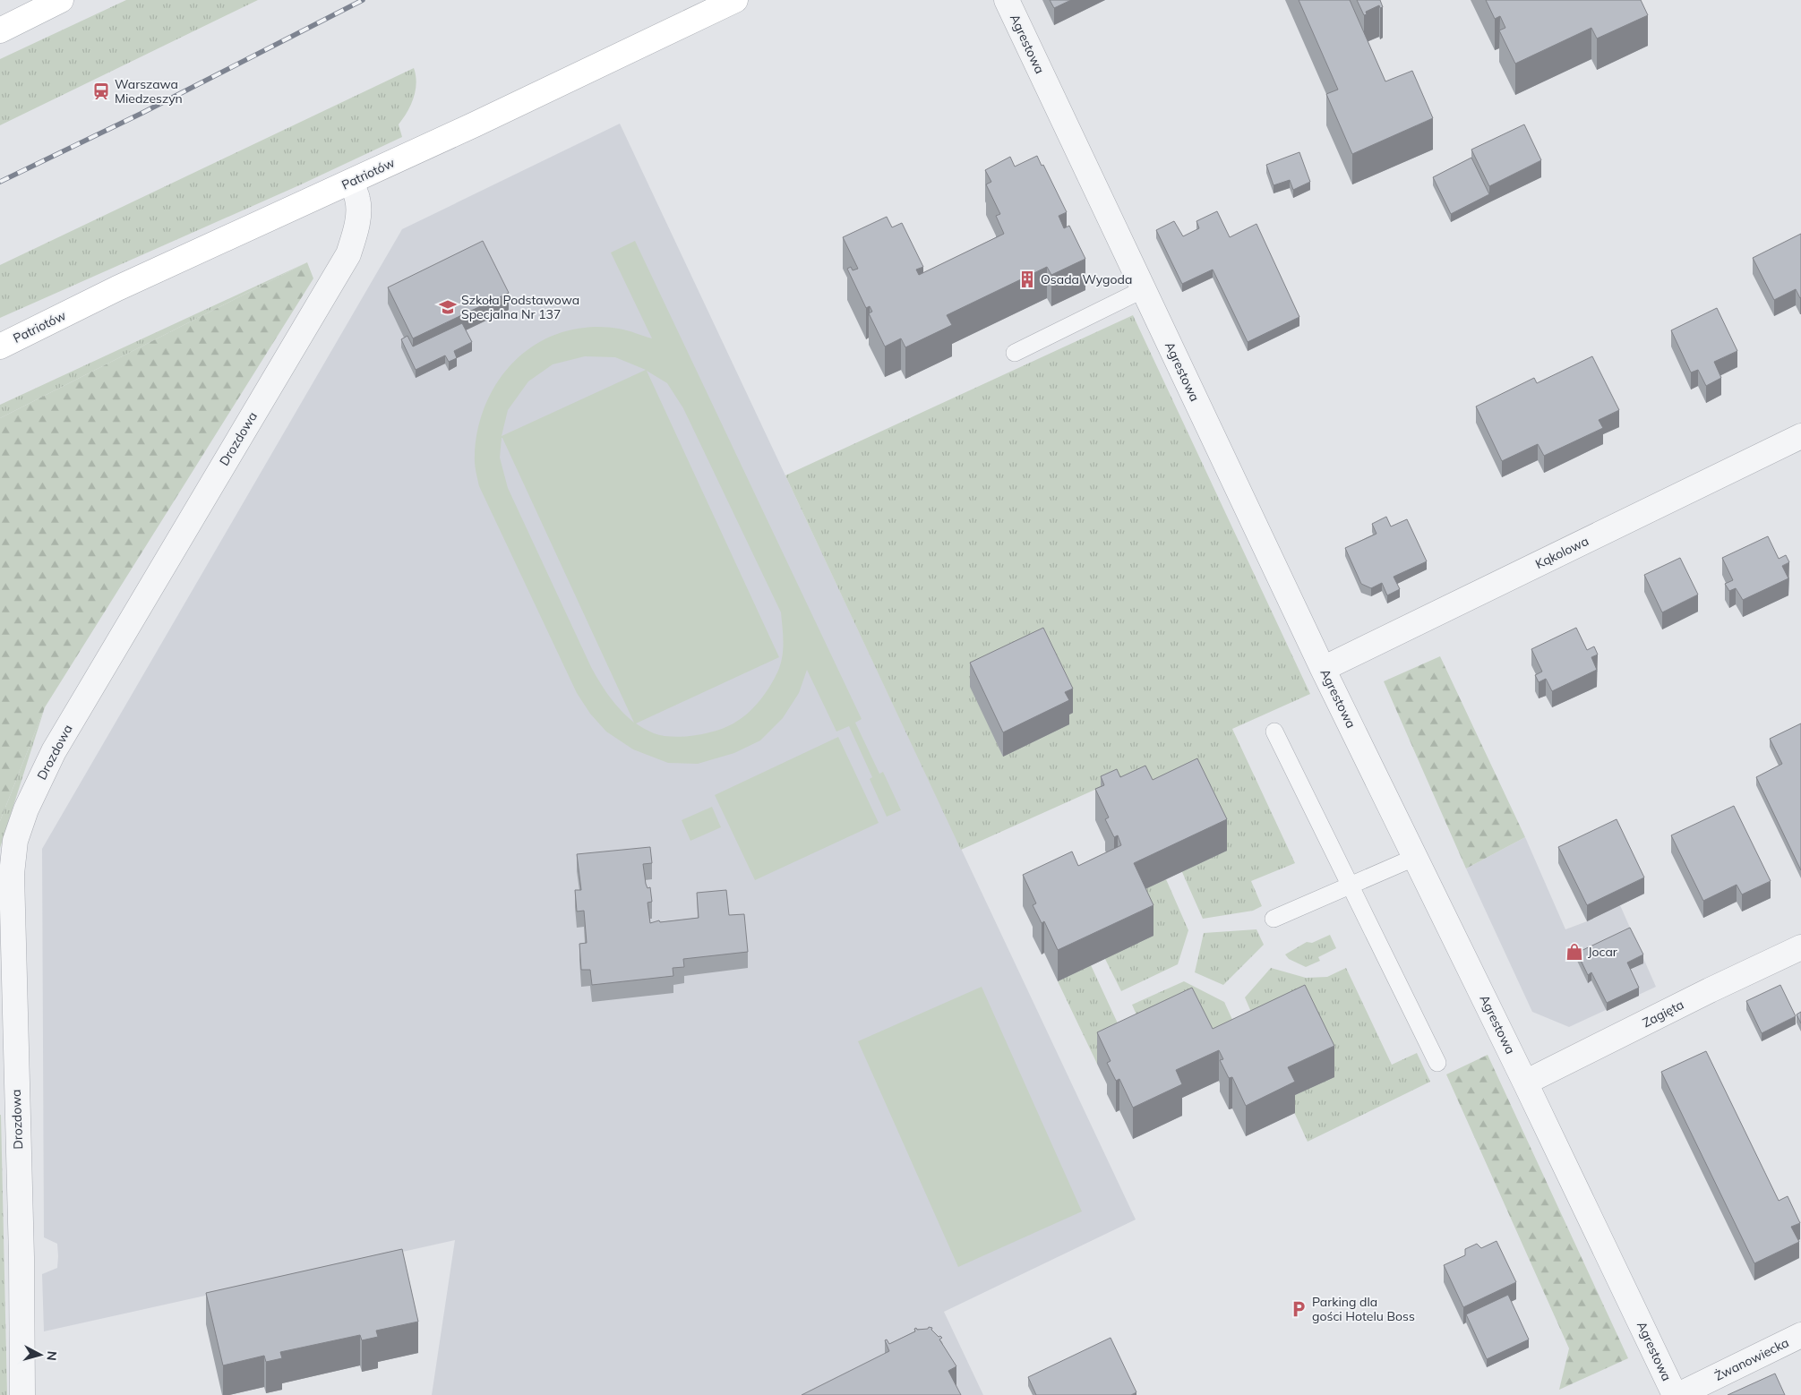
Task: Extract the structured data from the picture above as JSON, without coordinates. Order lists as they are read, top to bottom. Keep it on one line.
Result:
{"streets":{"main road":["Patriotów"],"street":["Agrestowa","Drozdowa","Kąkolowa","Zagięta","Żwanowiecka"]},"crossings":[["Agrestowa","Kąkolowa"],["Agrestowa","Zagięta"],["Patriotów","Drozdowa"]],"places":{"station":["Warszawa Miedzeszyn"],"building":["Osada Wygoda"],"school or university":["Szkoła Podstawowa Specjalna Nr 137"],"shop":["Jocar"],"parking":["Parking dla gości Hotelu Boss"]},"north":"right"}
